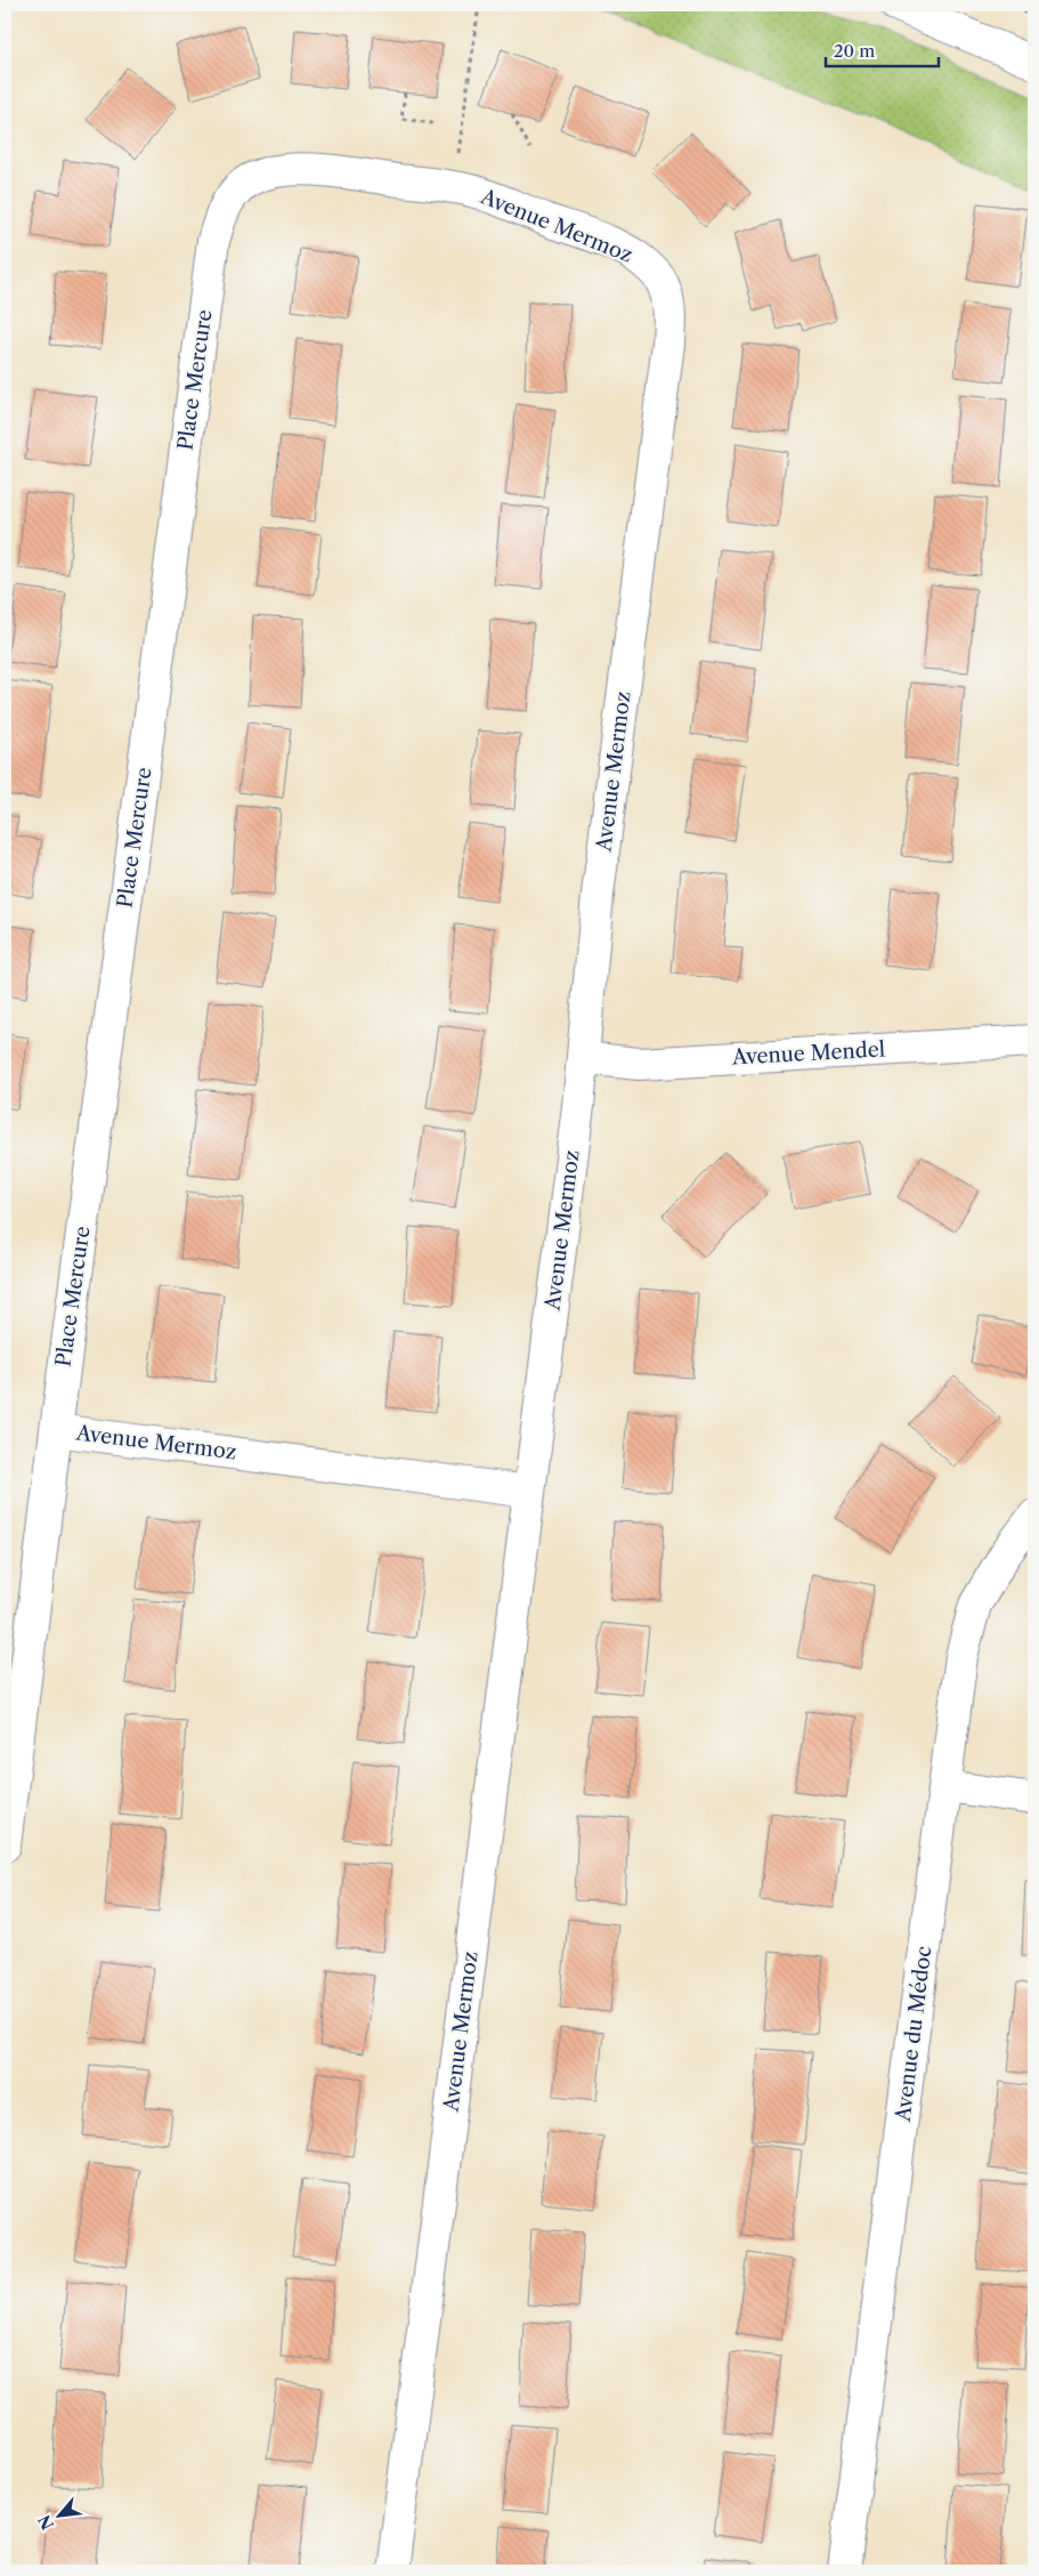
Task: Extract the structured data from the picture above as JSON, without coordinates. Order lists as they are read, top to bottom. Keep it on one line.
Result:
{"streets":{"street":["Avenue Mermoz","Place Mercure","Avenue Mendel","Avenue du Médoc"]},"crossings":[["Avenue Mermoz","Place Mercure"],["Avenue Mermoz","Avenue Mendel"]],"scale_bar":"20 m","north":"bottom left"}
